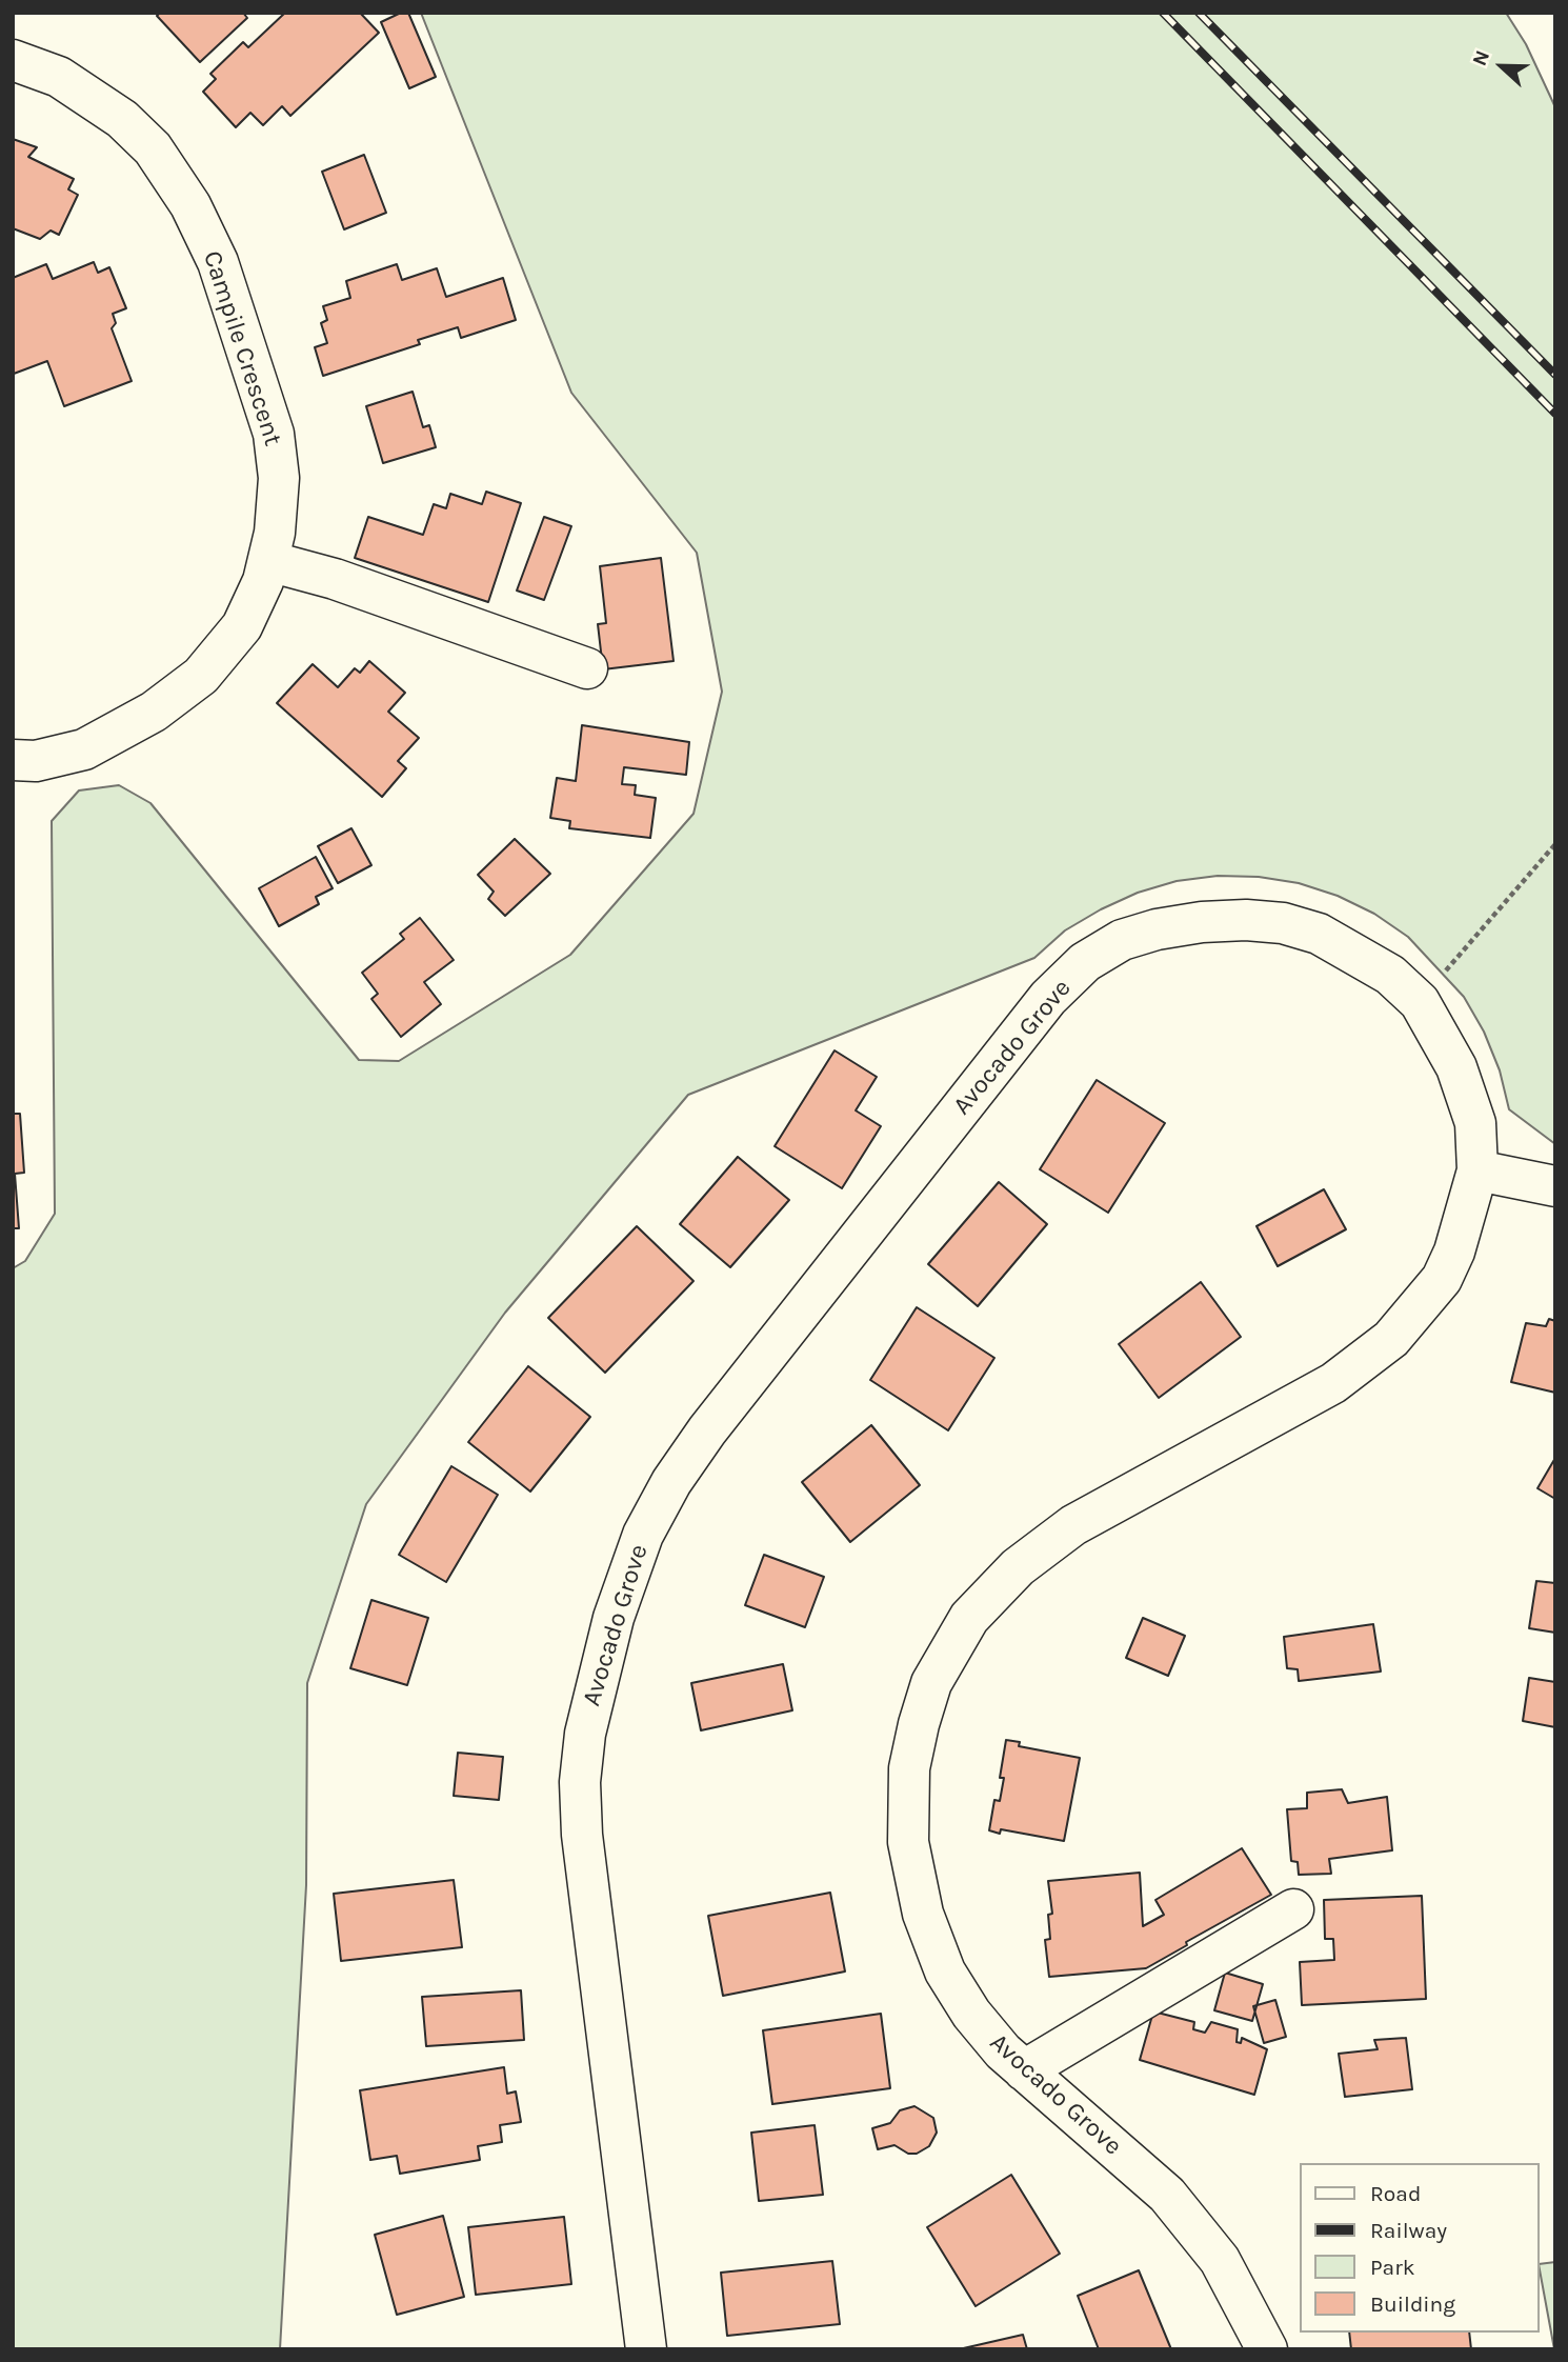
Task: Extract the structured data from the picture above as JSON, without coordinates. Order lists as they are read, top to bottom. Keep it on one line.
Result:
{"streets":{"street":["Campile Crescent","Avocado Grove"]},"legend":["Road","Railway","Park","Building"],"north":"left"}
